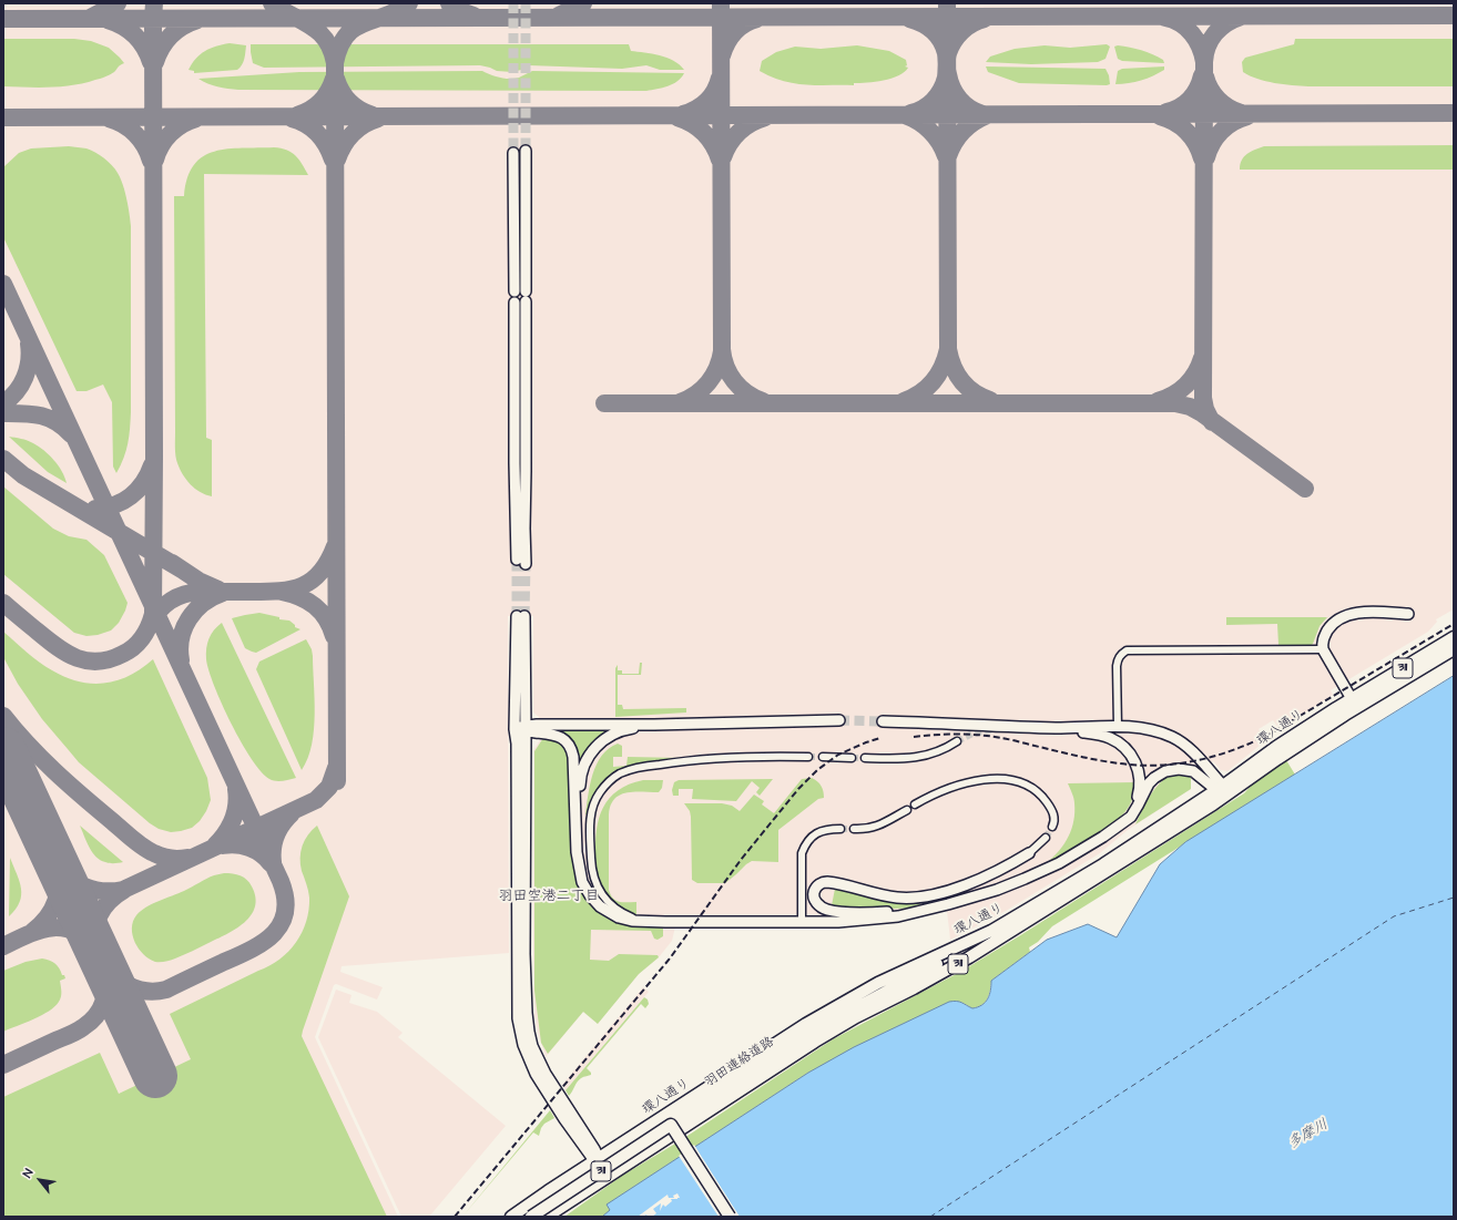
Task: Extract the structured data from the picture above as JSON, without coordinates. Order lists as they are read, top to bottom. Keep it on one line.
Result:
{"streets":{"main road":["311","環八通り","羽田連絡道路"]},"districts":["羽田空港二丁目"],"water":["多摩川"],"north":"top left"}
